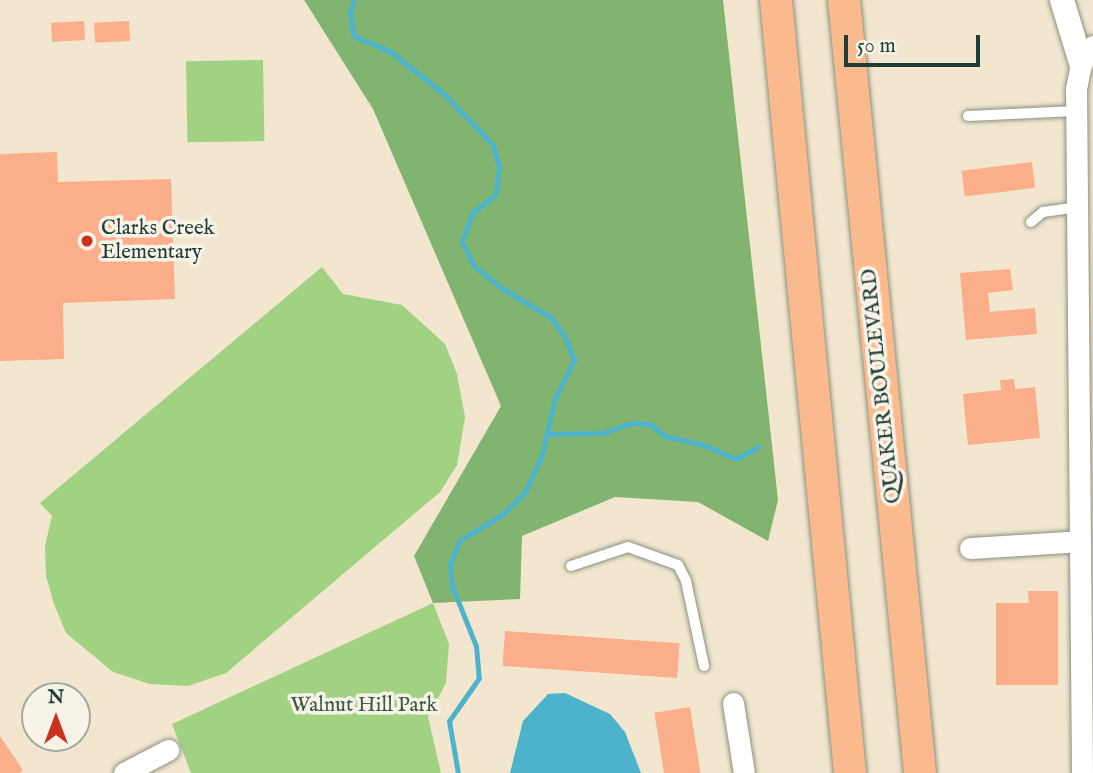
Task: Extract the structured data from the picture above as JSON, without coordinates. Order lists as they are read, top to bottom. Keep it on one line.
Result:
{"streets":{"main road":["QUAKER BOULEVARD"]},"parks":["Walnut Hill Park"],"places":["Clarks Creek Elementary"],"scale_bar":"50 m","north":"top"}
